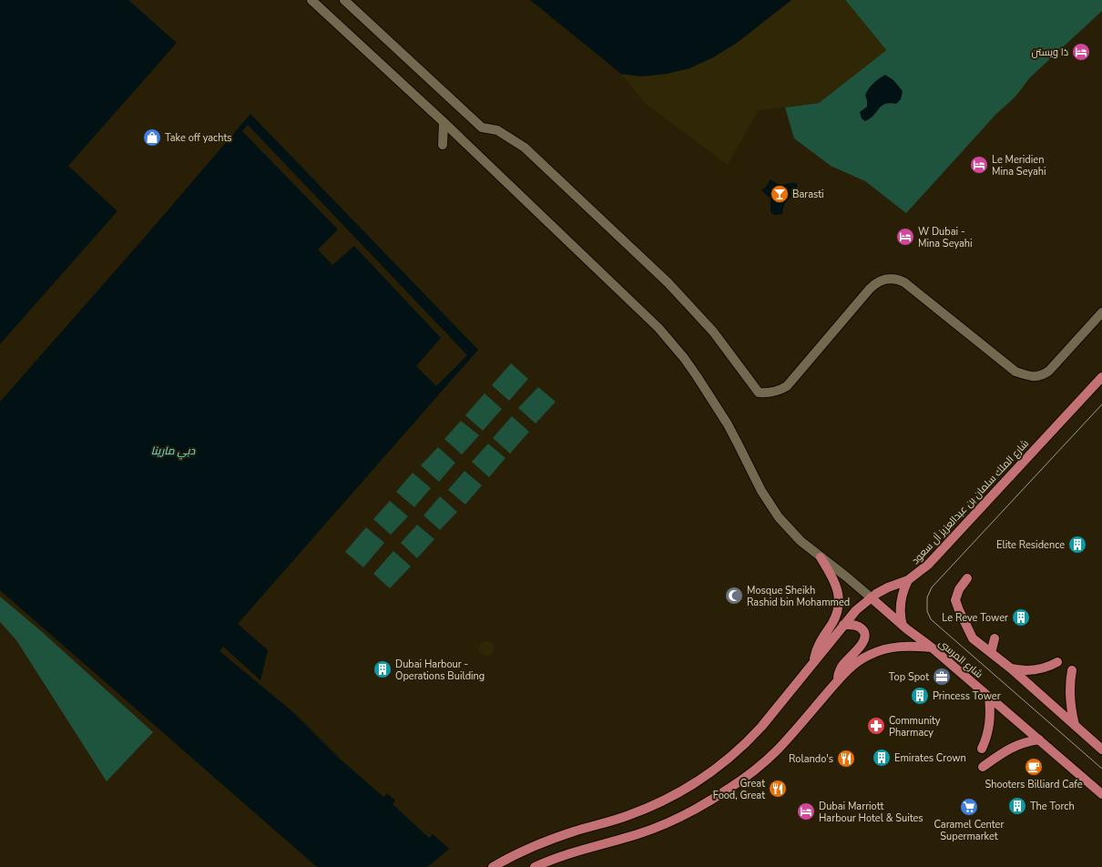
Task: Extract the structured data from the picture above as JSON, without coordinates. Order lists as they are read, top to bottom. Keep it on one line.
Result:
{"streets":{"main road":["شارع الملك سلمان بن عبدالعزيز آل سعود","شارع المرسى"]},"crossings":[["شارع الملك سلمان بن عبدالعزيز آل سعود","شارع المرسى"]],"water":["دبي مارينا"],"places":{"hotel":["ذا ويستن","Le Meridien Mina Seyahi","W Dubai - Mina Seyahi","Dubai Marriott Harbour Hotel & Suites"],"shop":["Take off yachts"],"bar":["Barasti"],"building":["Elite Residence","Le Reve Tower","Dubai Harbour - Operations Building","Princess Tower","Emirates Crown","The Torch"],"mosque":["Mosque Sheikh Rashid bin Mohammed"],"office":["Top Spot"],"pharmacy":["Community Pharmacy"],"restaurant":["Rolando's","Great Food, Great"],"cafe":["Shooters Billiard Cafe"],"supermarket":["Caramel Center Supermarket"]}}
